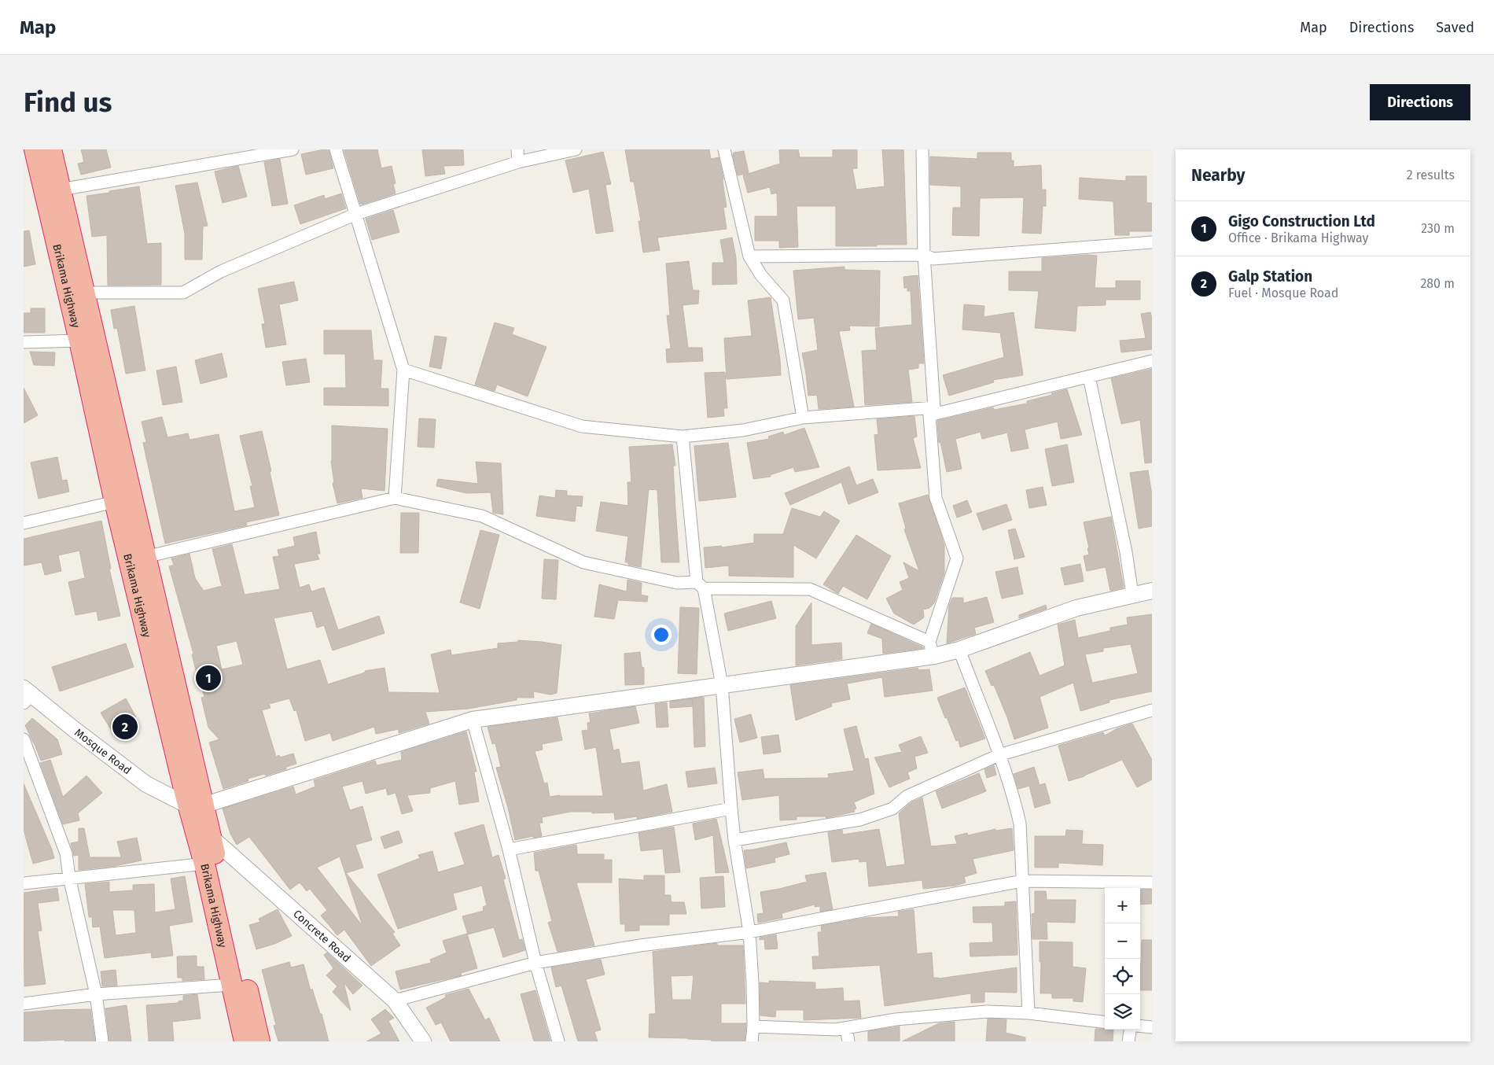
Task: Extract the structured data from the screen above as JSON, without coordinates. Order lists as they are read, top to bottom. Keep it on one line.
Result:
{"streets":{"highway":["Brikama Highway"],"street":["Mosque Road","Concrete Road"]},"crossings":[["Brikama Highway","Mosque Road"],["Brikama Highway","Concrete Road"]],"page":{"header":"Map","nav":["Map","Directions","Saved"],"buttons":"Directions","title":"Find us","heading":["Nearby","2 results"],"list":[{"mark":"1","name":"Gigo Construction Ltd","note":"Office · Brikama Highway","value":"230 m"},{"mark":"2","name":"Galp Station","note":"Fuel · Mosque Road","value":"280 m"}],"pins":["1","2"],"map_buttons":["+","−"]}}
